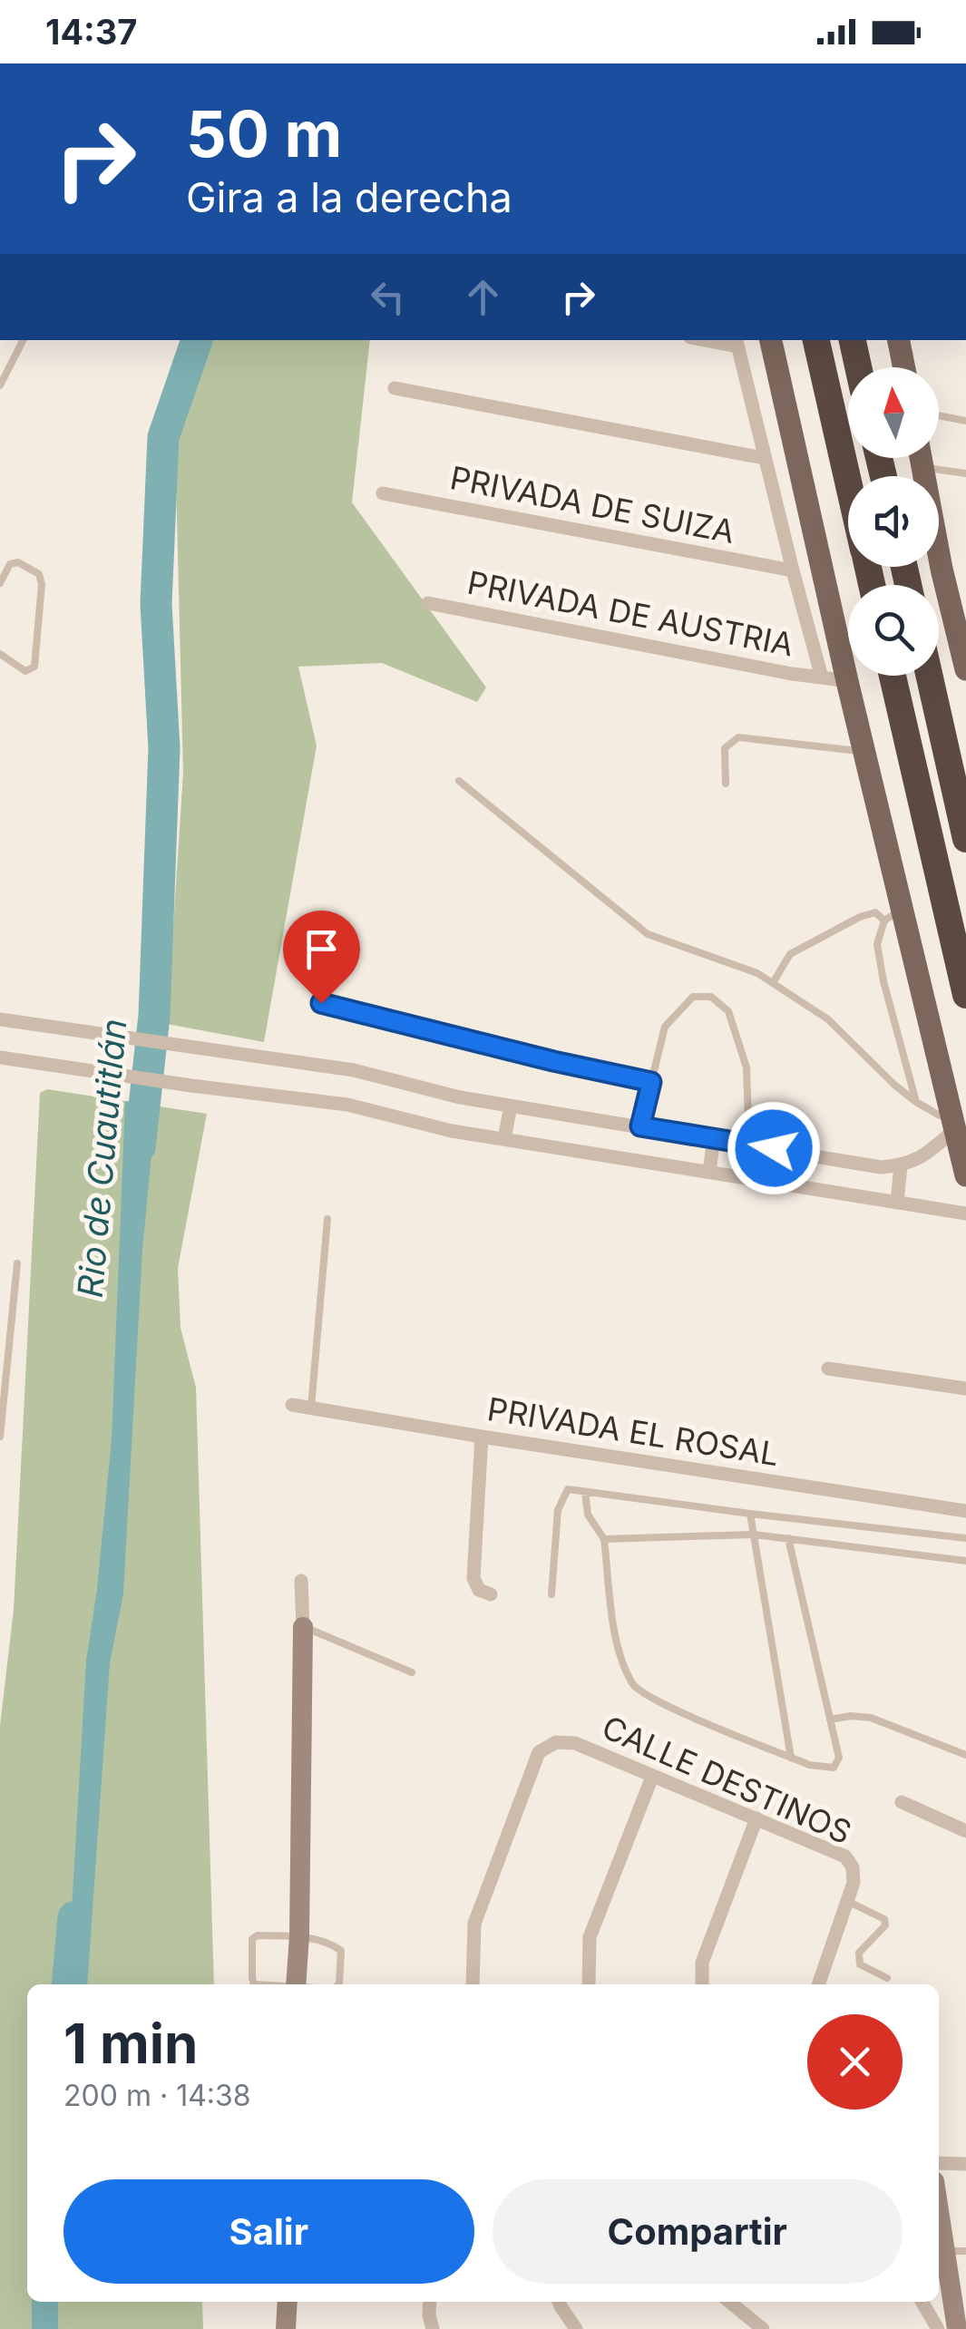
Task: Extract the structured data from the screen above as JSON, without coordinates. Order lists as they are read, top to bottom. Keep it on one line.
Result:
{"streets":{"street":["PRIVADA DE SUIZA","PRIVADA DE AUSTRIA","PRIVADA EL ROSAL","CALLE DESTINOS"]},"water":["Rio de Cuautitlán"],"north":"top","page":{"status":"14:37","turn":["50 m","Gira a la derecha"],"heading":["1 min","200 m · 14:38"],"buttons":["Salir","Compartir"]}}
